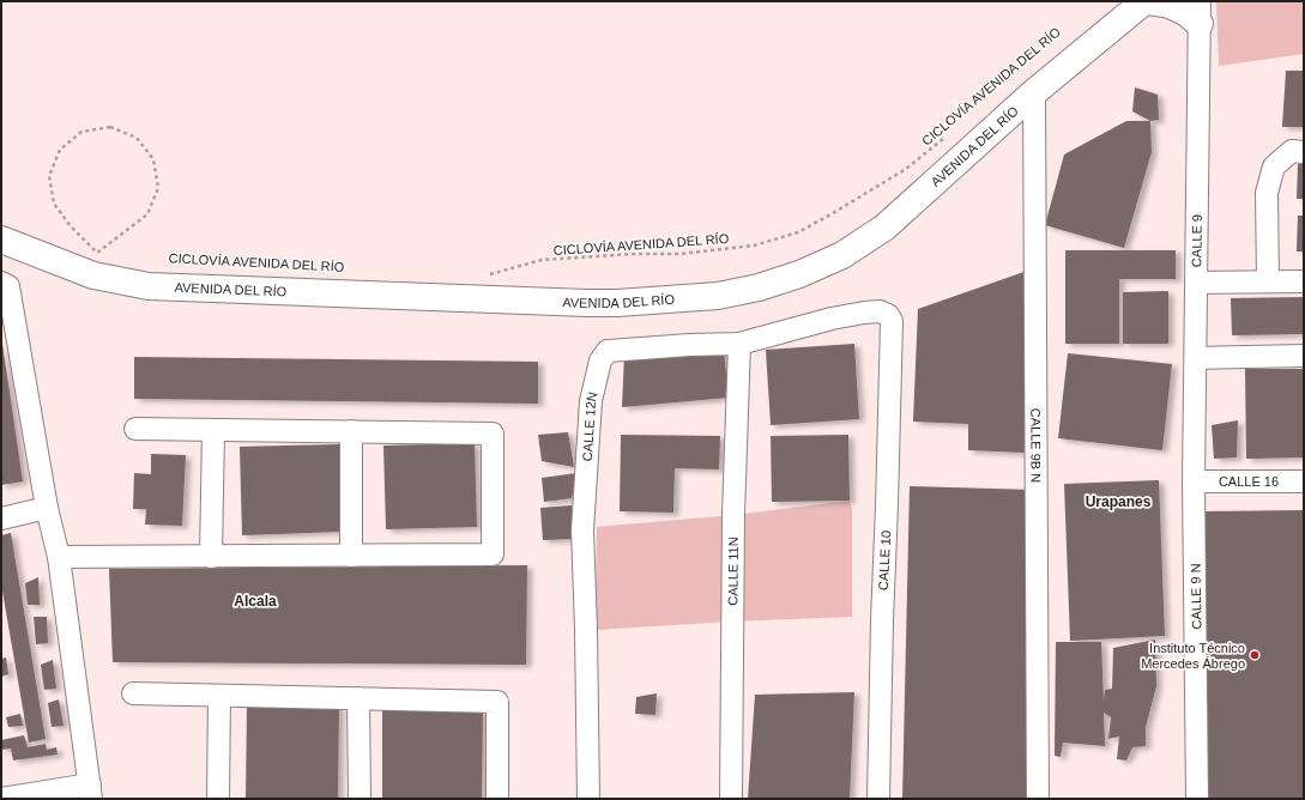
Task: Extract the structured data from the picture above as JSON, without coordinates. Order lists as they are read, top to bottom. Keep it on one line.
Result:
{"streets":{"main road":["AVENIDA DEL RÍO"],"street":["CALLE 9","CALLE 12N","CALLE 9B N","CALLE 16","CALLE 10","CALLE 11N","CALLE 9 N"],"path":["CICLOVÍA AVENIDA DEL RÍO"]},"crossings":[["AVENIDA DEL RÍO","CALLE 9B N"],["CALLE 9","CALLE 16"],["CALLE 9","CALLE 9 N"],["CALLE 12N","CALLE 10"],["CALLE 12N","CALLE 11N"],["CALLE 16","CALLE 9 N"]],"districts":["Urapanes","Alcala"],"places":["Instituto Técnico Mercedes Ábrego"]}
